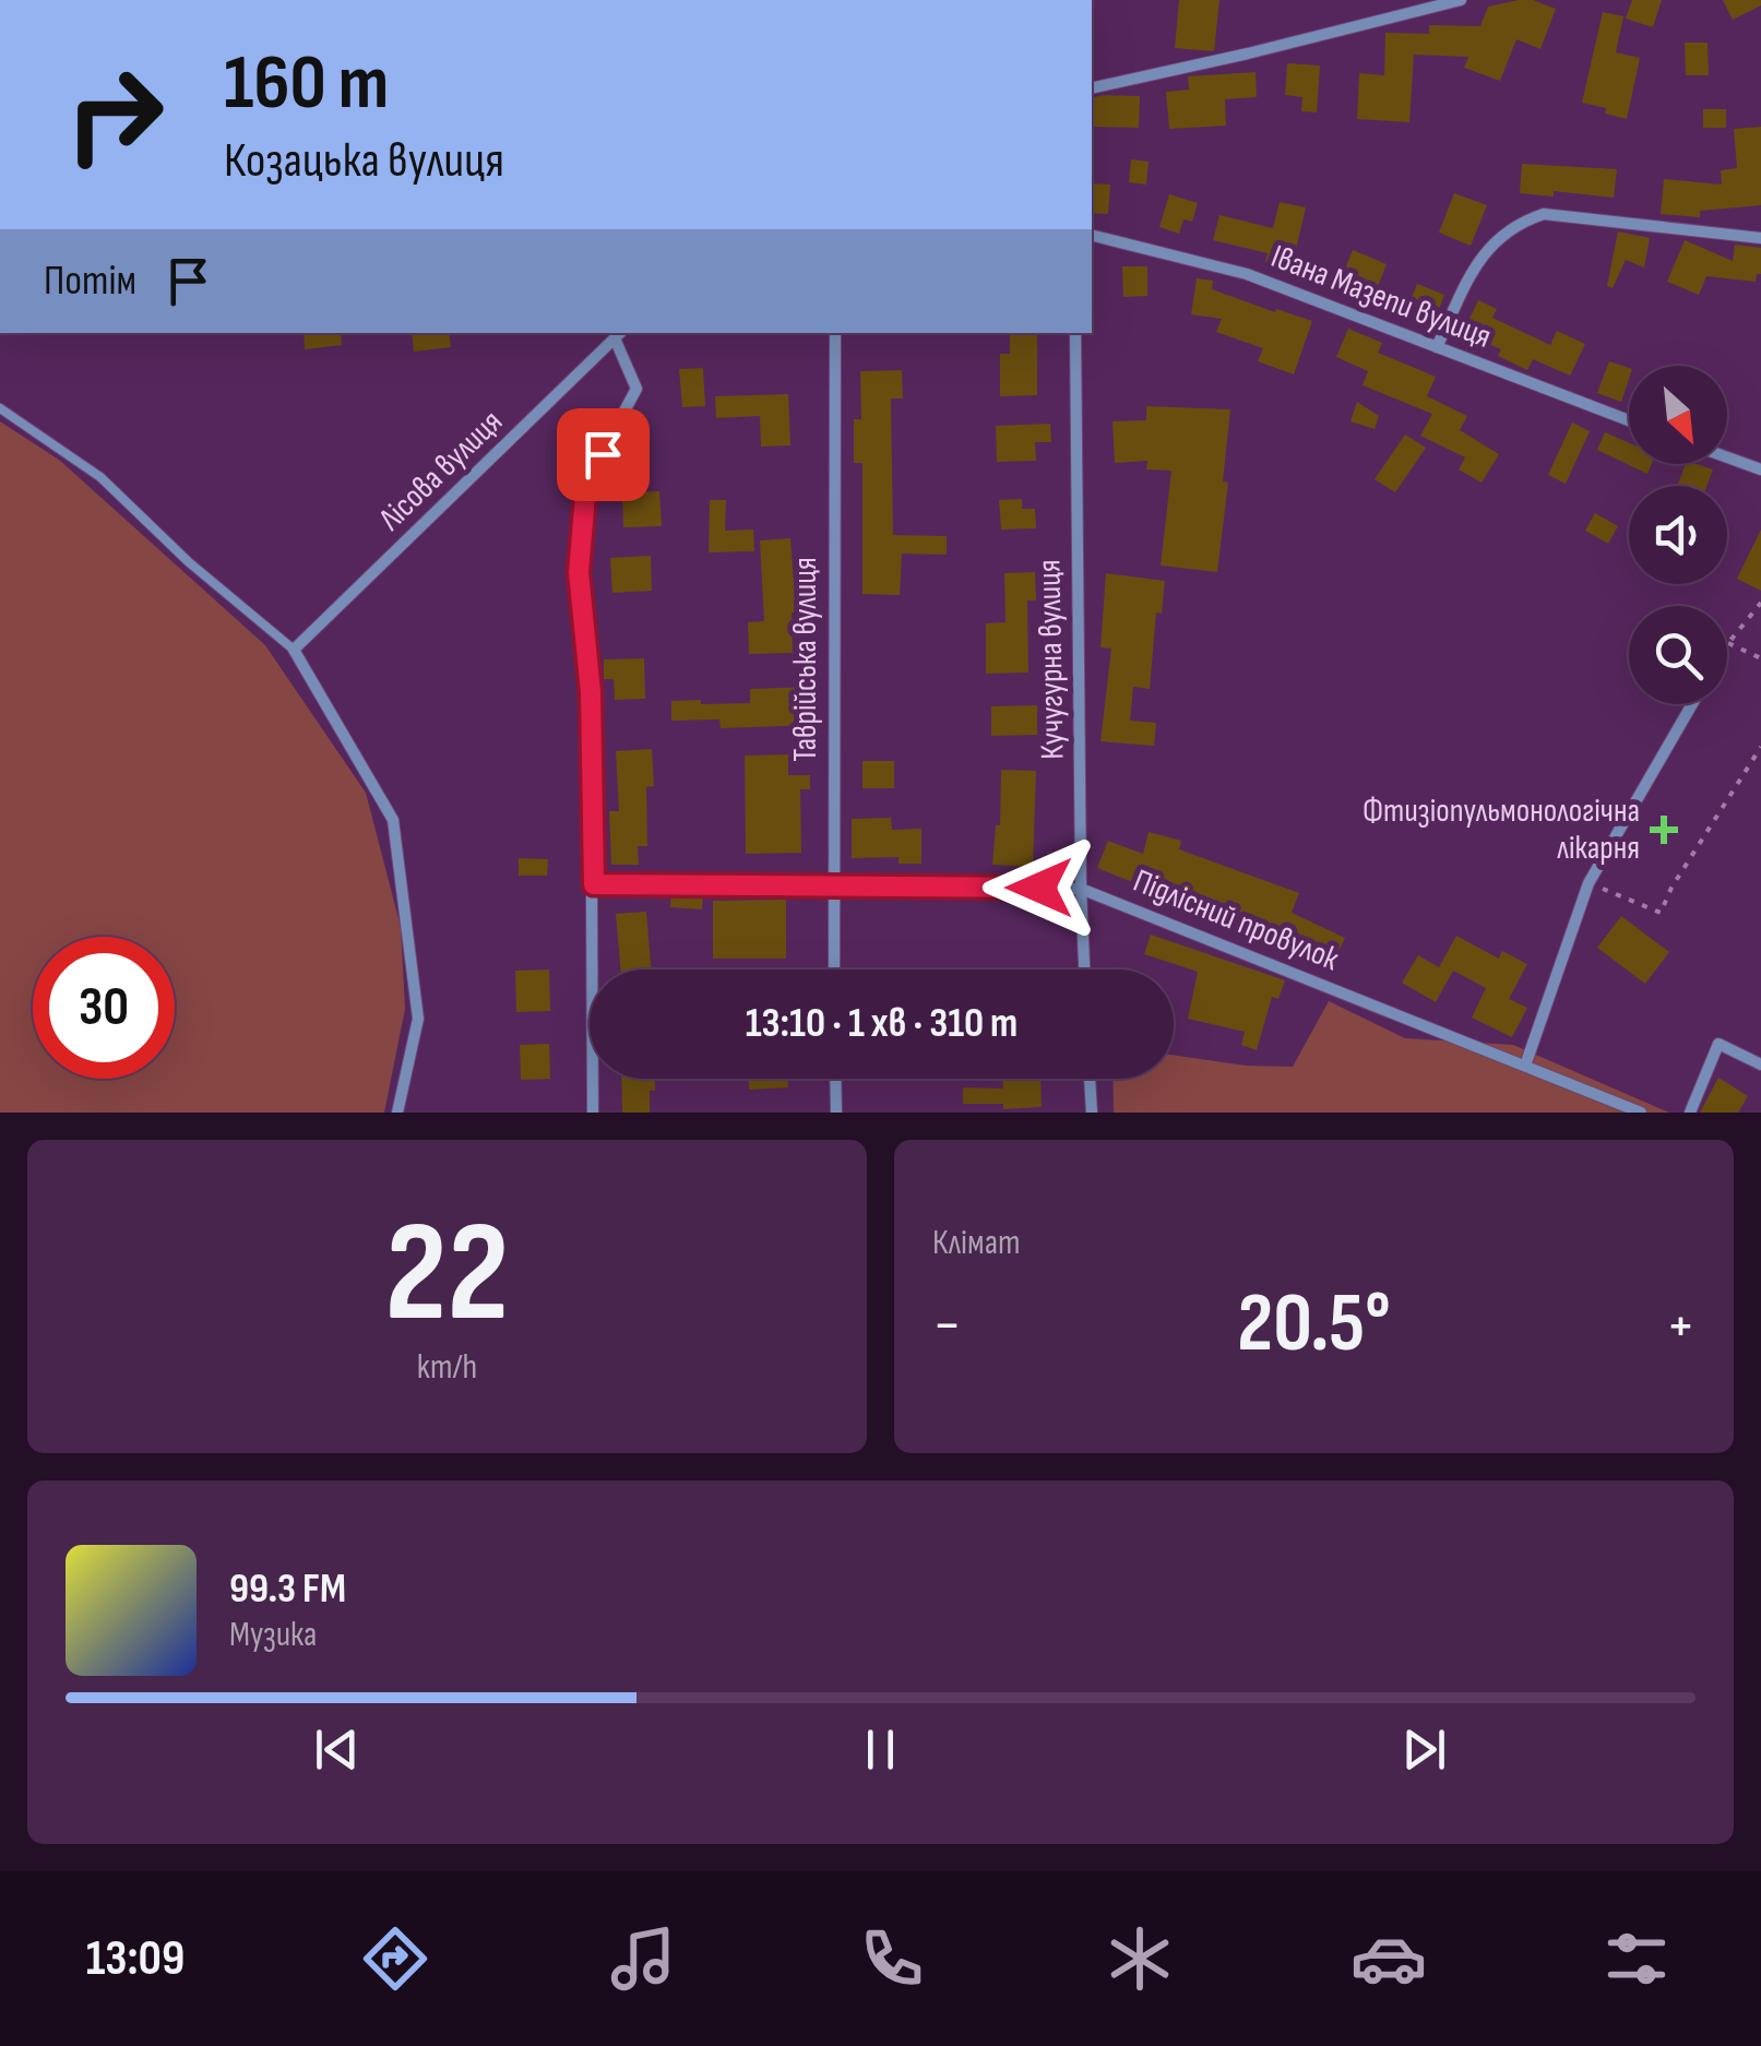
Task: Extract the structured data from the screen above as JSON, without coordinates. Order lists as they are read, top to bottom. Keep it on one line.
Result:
{"streets":{"street":["Івана Мазепи вулиця","Лісова вулиця","Таврійська вулиця","Кучугурна вулиця","Підлісний провулок"]},"crossings":[["Таврійська вулиця","Підлісний провулок"],["Кучугурна вулиця","Підлісний провулок"]],"places":{"health":["Фтизіопульмонологічна лікарня"]},"north":"bottom right","page":{"turn":["160 m","Козацька вулиця"],"then":"Потім","limit":"30","trip":"13:10 · 1 хв · 310 m","tile":[["22","km/h"],"Клімат"],"heat":["−","20.5°","+"],"song":["99.3 FM","Музика"],"tabs":"13:09"}}
